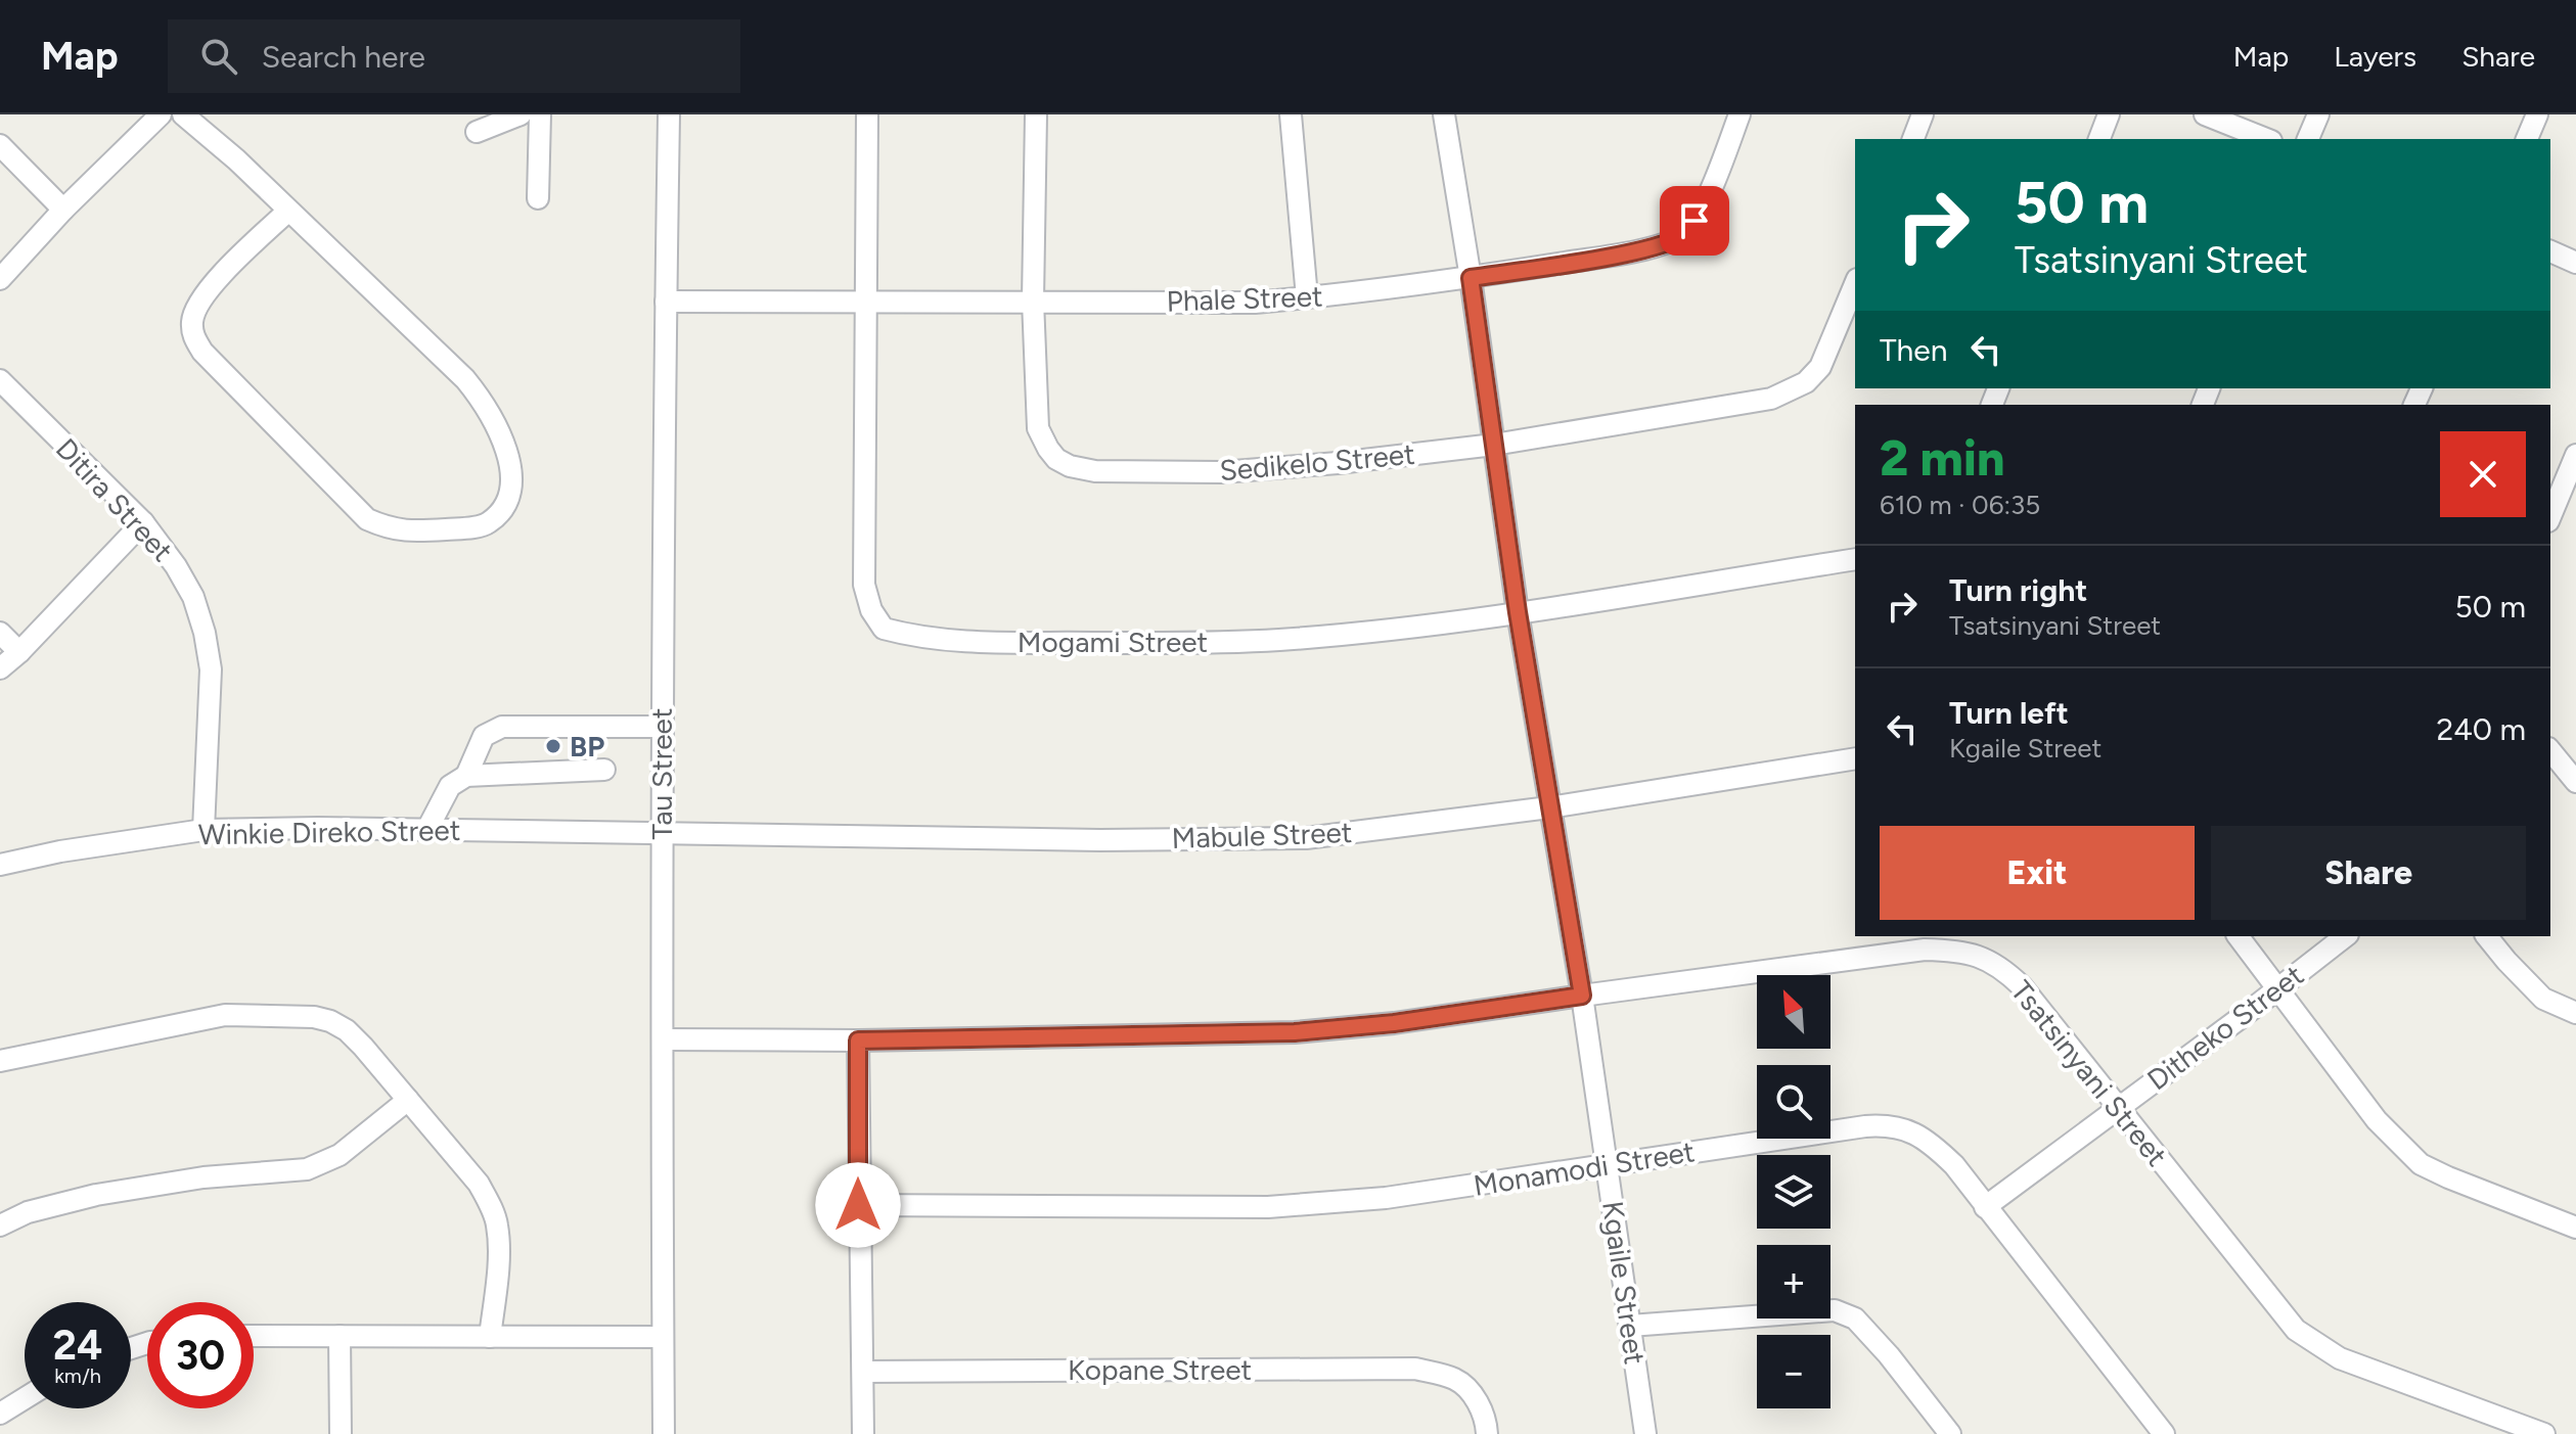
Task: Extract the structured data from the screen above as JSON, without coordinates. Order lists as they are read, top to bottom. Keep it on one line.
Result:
{"streets":{"street":["Phale Street","Sedikelo Street","Ditira Street","Mogami Street","Tau Street","Winkie Direko Street","Mabule Street","Ditheko Street","Tsatsinyani Street","Monamodi Street","Kgaile Street","Kopane Street"]},"crossings":[["Phale Street","Sedikelo Street"],["Phale Street","Mogami Street"],["Phale Street","Tau Street"],["Phale Street","Kgaile Street"],["Sedikelo Street","Kgaile Street"],["Ditira Street","Winkie Direko Street"],["Mogami Street","Kgaile Street"],["Tau Street","Winkie Direko Street"],["Tau Street","Mabule Street"],["Tau Street","Tsatsinyani Street"],["Winkie Direko Street","Mabule Street"],["Mabule Street","Kgaile Street"],["Ditheko Street","Tsatsinyani Street"],["Ditheko Street","Monamodi Street"],["Tsatsinyani Street","Kgaile Street"],["Monamodi Street","Kgaile Street"]],"places":["BP"],"north":"top left","page":{"header":"Map","search":"Search here","nav":["Map","Layers","Share"],"turn":["50 m","Tsatsinyani Street"],"then":"Then","heading":["2 min","610 m · 06:35"],"list":[{"name":"Turn right","note":"Tsatsinyani Street","value":"50 m"},{"name":"Turn left","note":"Kgaile Street","value":"240 m"}],"buttons":["Exit","Share"],"map_buttons":["+","−"],"speed":"24 km/h","limit":"30"}}
